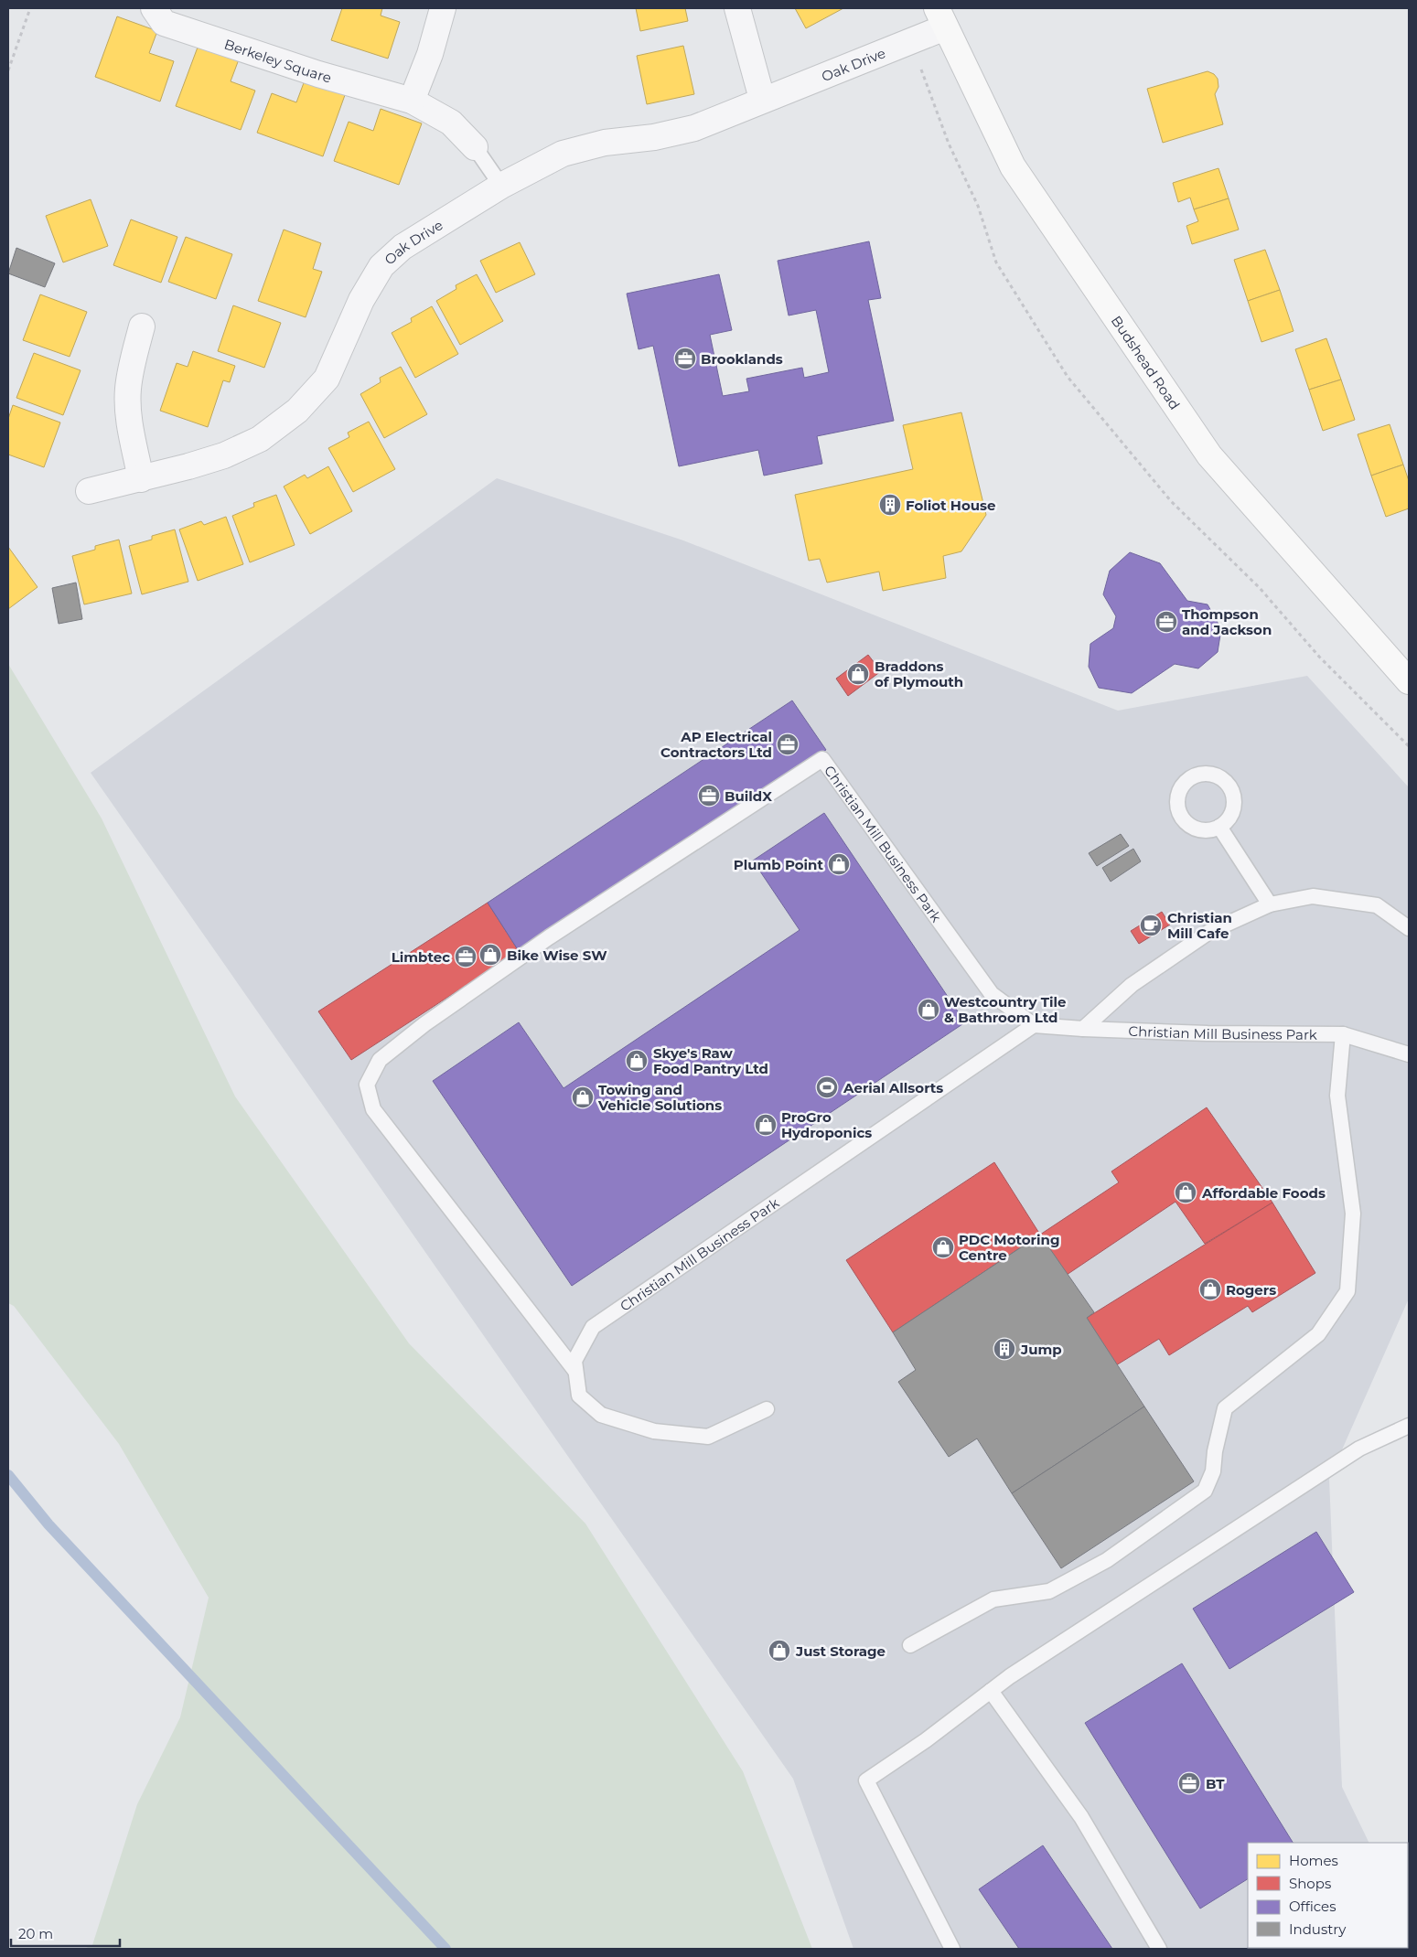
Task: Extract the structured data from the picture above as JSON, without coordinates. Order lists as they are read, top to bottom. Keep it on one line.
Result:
{"streets":{"main road":["Budshead Road"],"street":["Berkeley Square","Oak Drive"],"lane":["Christian Mill Business Park"]},"crossings":[["Oak Drive","Budshead Road"]],"places":{"office":["Brooklands","Thompson and Jackson","AP Electrical Contractors Ltd","BuildX","Limbtec","BT"],"building":["Foliot House","Jump"],"shop":["Braddons of Plymouth","Plumb Point","Bike Wise SW","Westcountry Tile & Bathroom Ltd","Skye's Raw Food Pantry Ltd","Towing and Vehicle Solutions","ProGro Hydroponics","Affordable Foods","PDC Motoring Centre","Rogers","Just Storage"],"cafe":["Christian Mill Cafe"],"sports":["Aerial Allsorts"]},"legend":["Homes","Shops","Offices","Industry"],"scale_bar":"20 m"}
